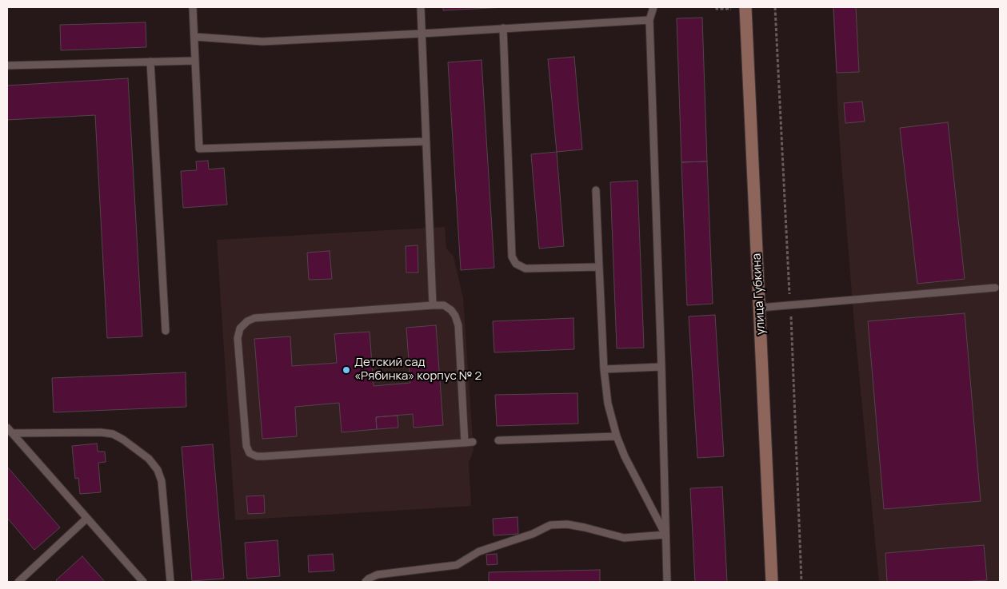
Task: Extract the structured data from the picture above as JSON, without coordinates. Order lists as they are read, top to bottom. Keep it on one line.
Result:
{"streets":{"main road":["улица Губкина"]},"places":["Детский сад «Рябинка» корпус № 2"]}
